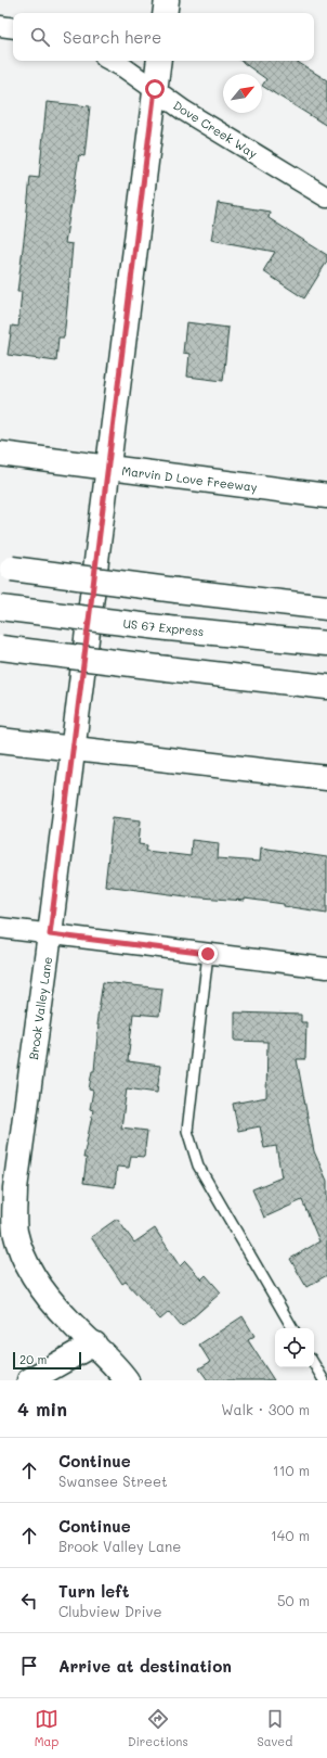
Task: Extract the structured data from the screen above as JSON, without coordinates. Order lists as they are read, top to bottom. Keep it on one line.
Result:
{"streets":{"main road":["Marvin D Love Freeway","US 67 Express","Brook Valley Lane"],"street":["Dove Creek Way"]},"crossings":[["Dove Creek Way","Brook Valley Lane"],["Marvin D Love Freeway","Brook Valley Lane"]],"scale_bar":"20 m","north":"top right","page":{"search":"Search here","scale":"20 m","heading":["4 min","Walk · 300 m"],"list":[["Continue","Swansee Street","110 m"],["Continue","Brook Valley Lane","140 m"],["Turn left","Clubview Drive","50 m"],"Arrive at destination"],"nav":["Map","Directions","Saved"]}}
